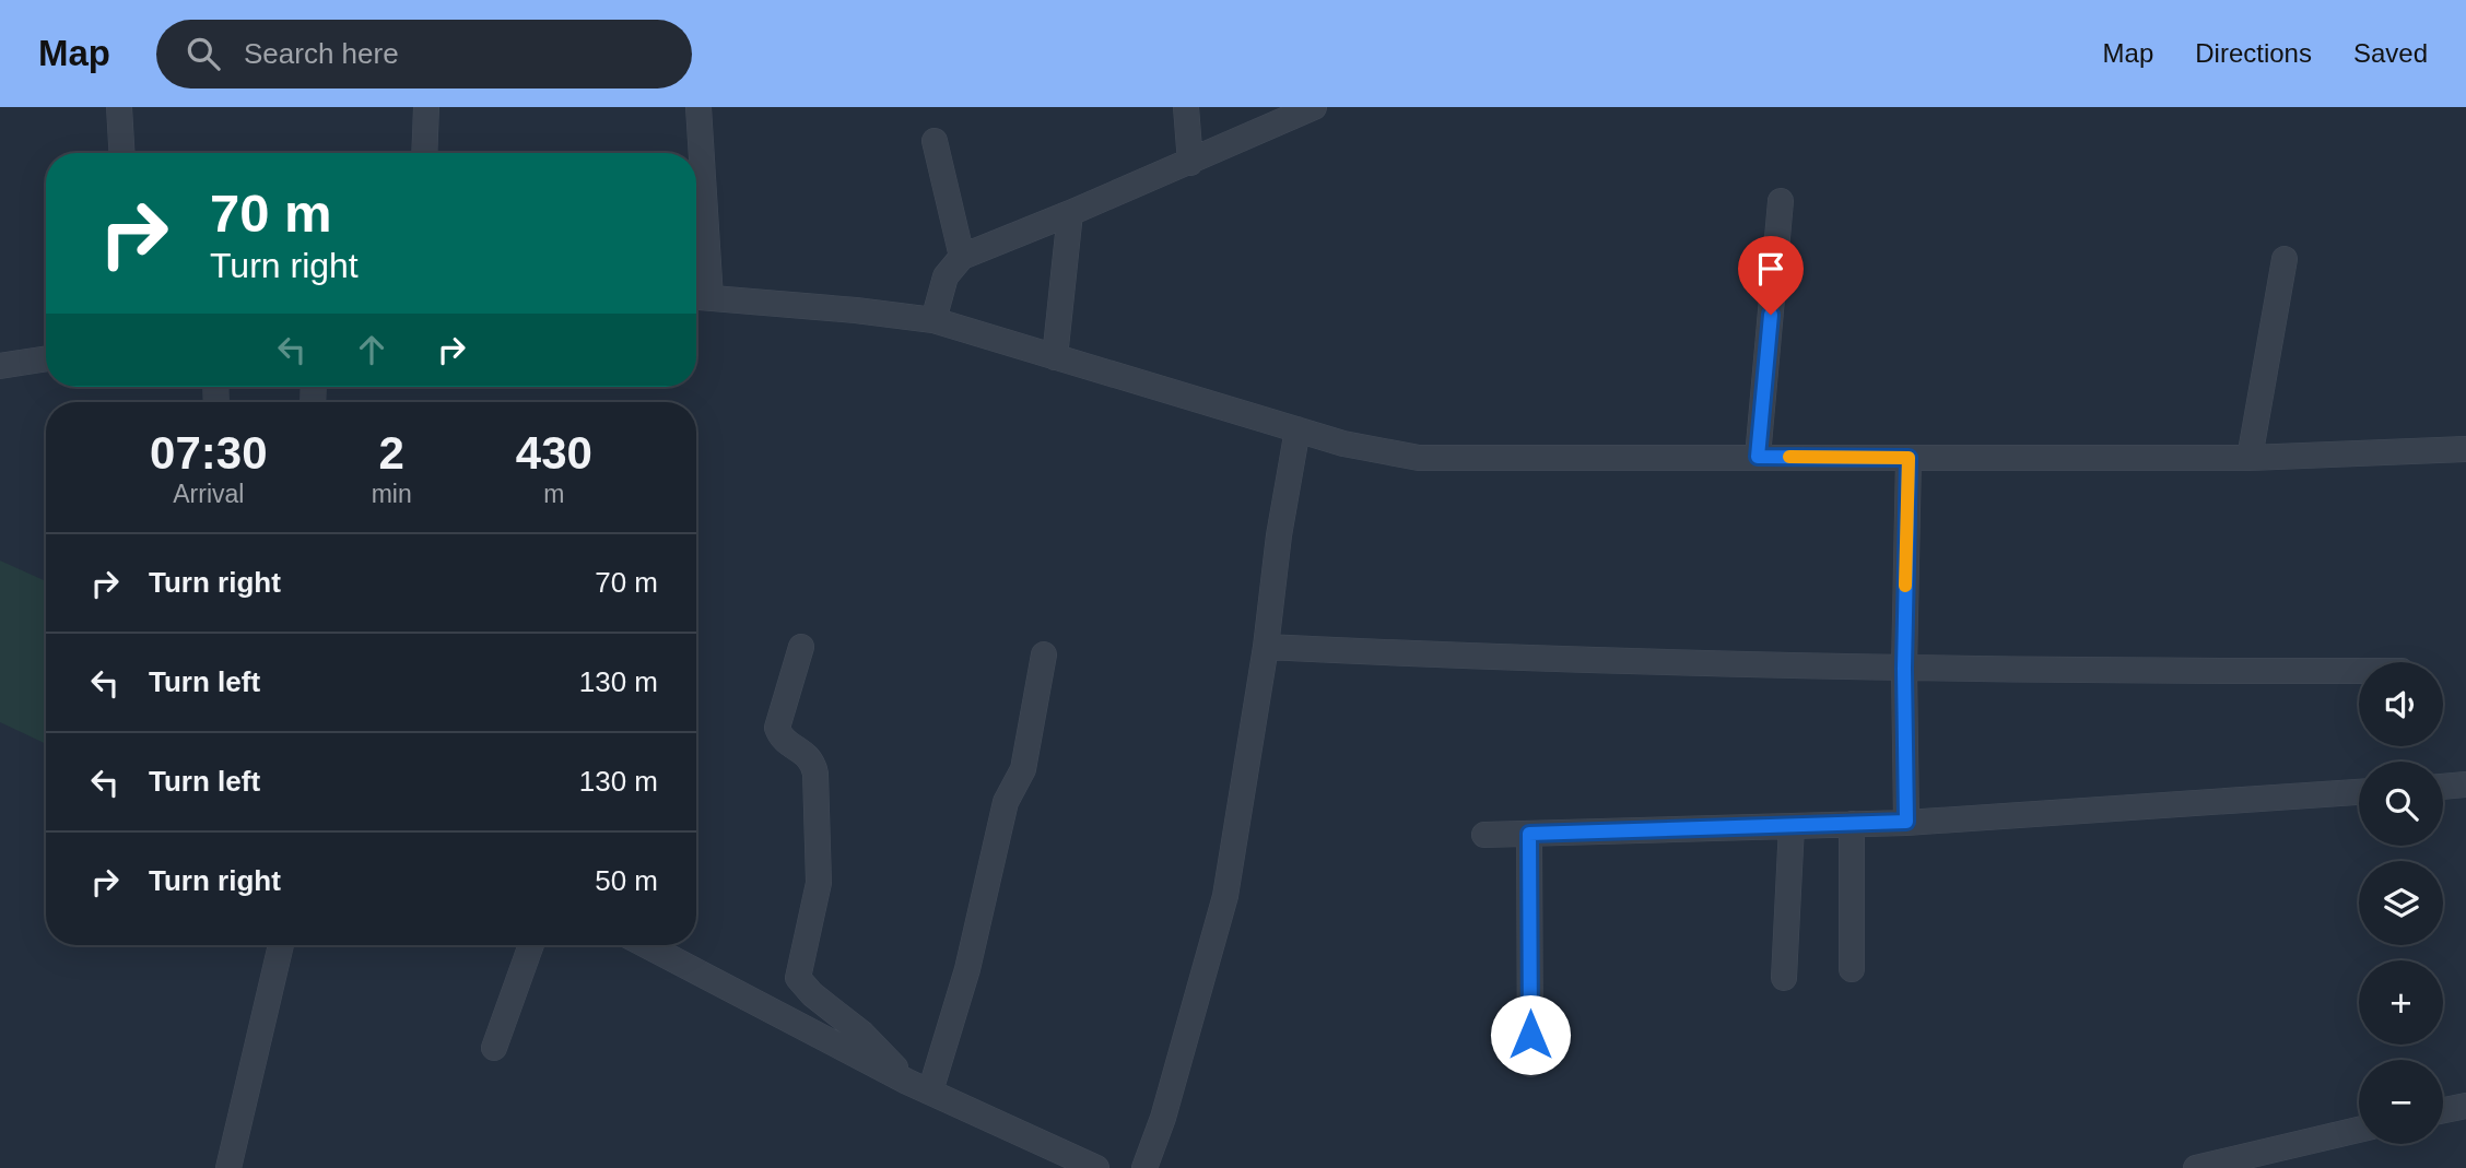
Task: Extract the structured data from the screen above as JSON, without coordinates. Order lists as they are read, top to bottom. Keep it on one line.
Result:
{"page":{"header":"Map","search":"Search here","nav":["Map","Directions","Saved"],"turn":["70 m","Turn right"],"eta":["07:30","Arrival","2","min","430","m"],"list":[{"name":"Turn right","value":"70 m"},{"name":"Turn left","value":"130 m"},{"name":"Turn left","value":"130 m"},{"name":"Turn right","value":"50 m"}],"map_buttons":["+","−"]}}
